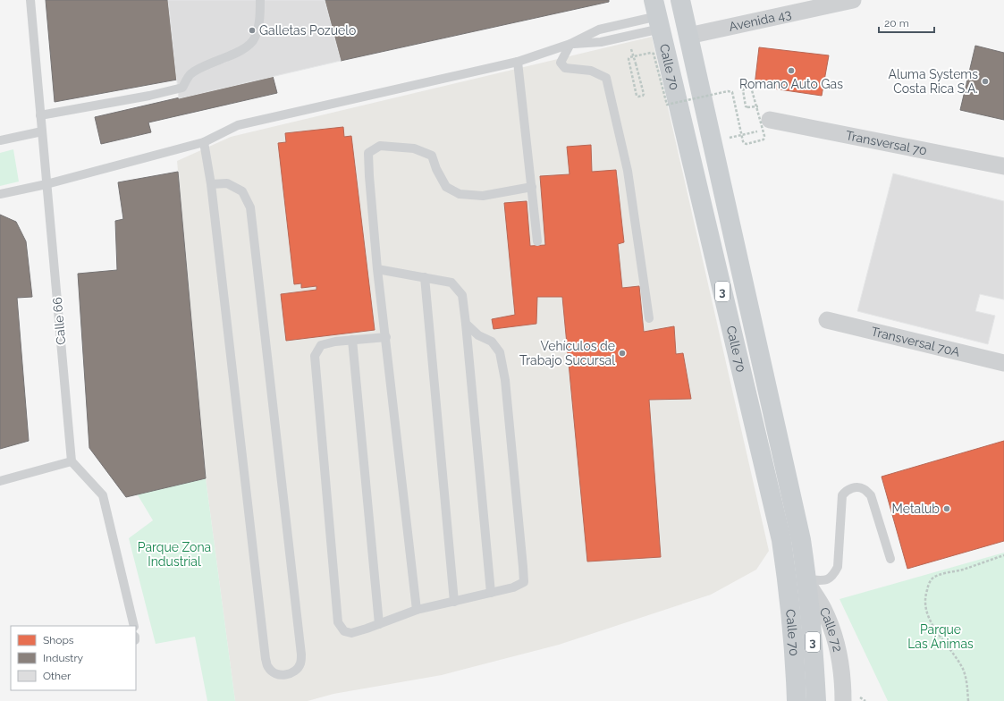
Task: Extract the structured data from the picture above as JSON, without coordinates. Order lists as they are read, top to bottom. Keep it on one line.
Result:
{"streets":{"main road":["Calle 70","3"],"street":["Avenida 43","Transversal 70","Transversal 70A","Calle 72"],"lane":["Calle 66"]},"crossings":[["Avenida 43","Calle 70"],["Calle 70","Calle 72"]],"parks":["Parque Zona Industrial","Parque Las Ánimas"],"places":["Galletas Pozuelo","Romano Auto Gas","Aluma Systems Costa Rica S.A.","Vehículos de Trabajo Sucursal","Metalub"],"legend":["Shops","Industry","Other"],"scale_bar":"20 m"}
